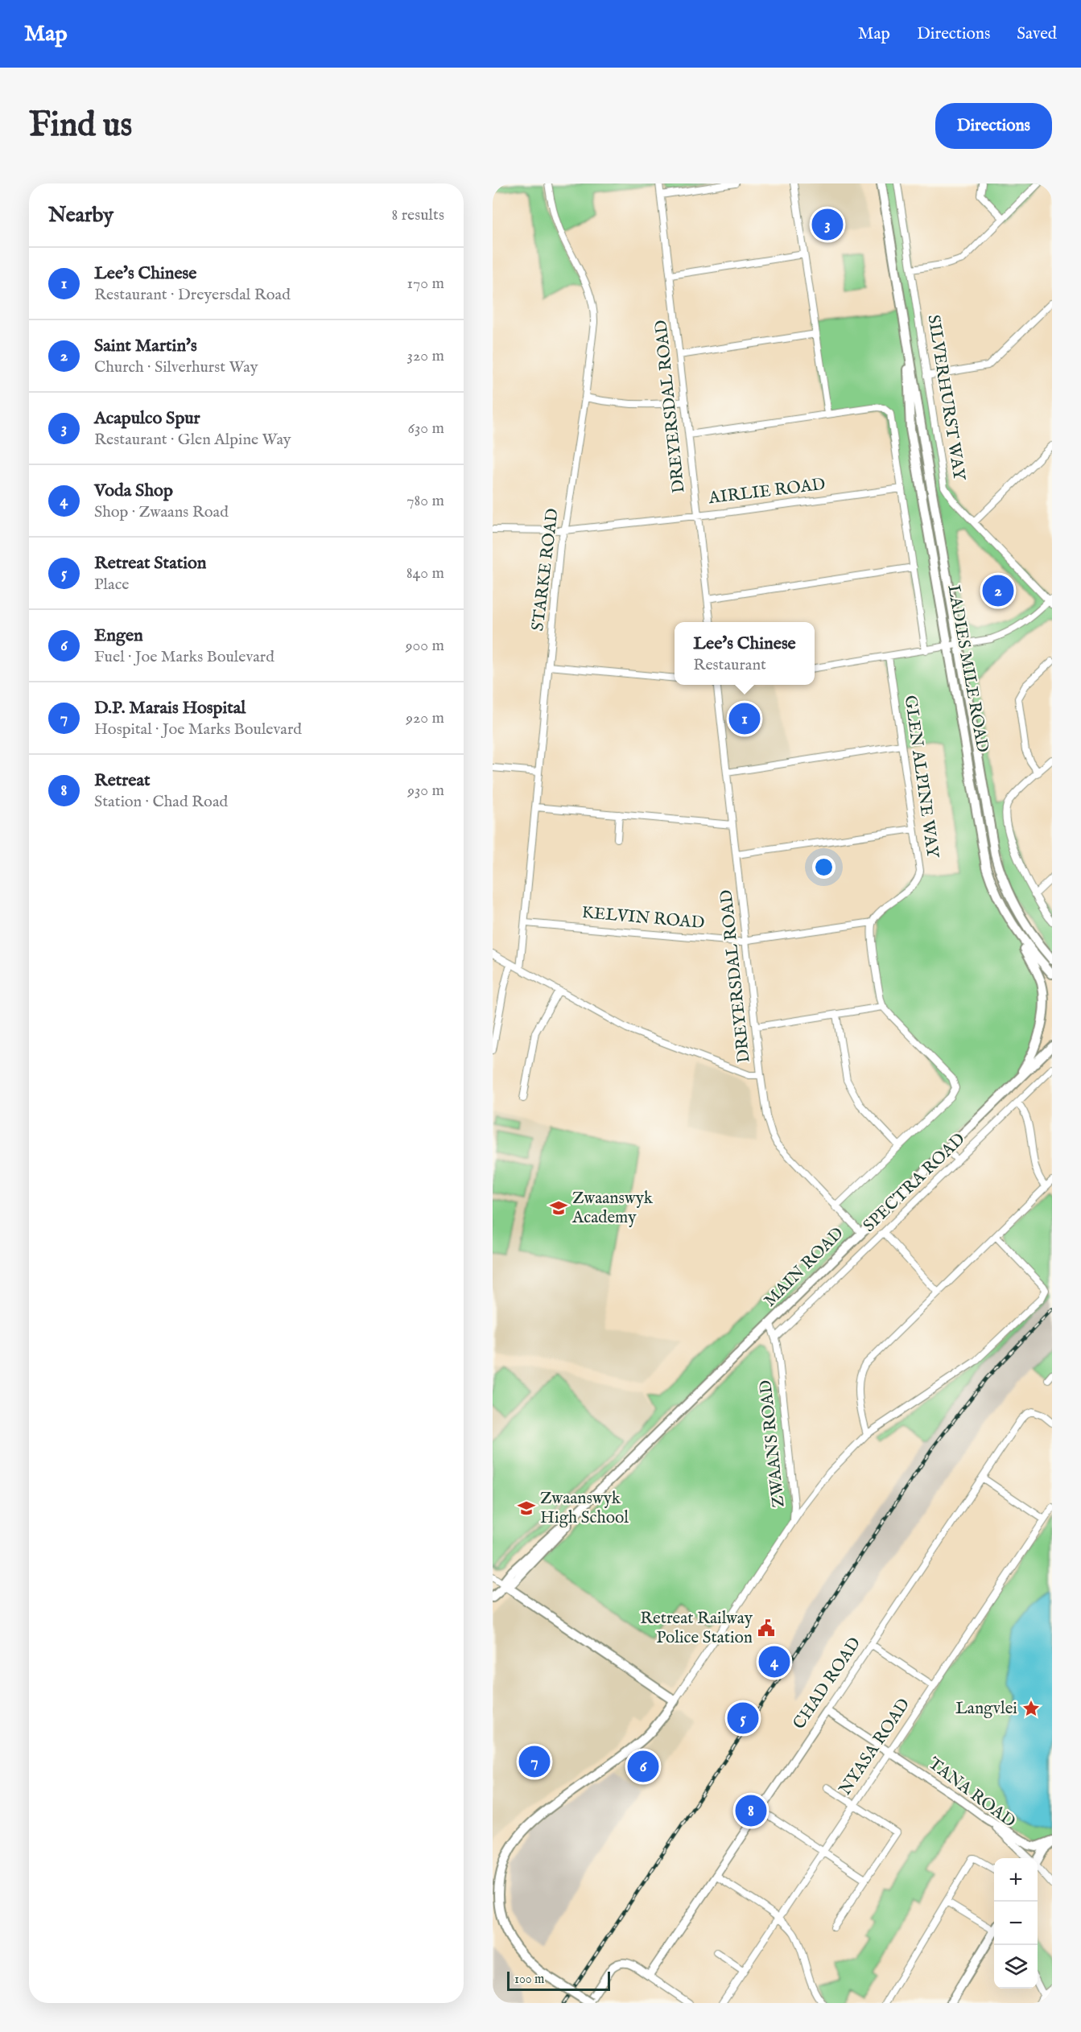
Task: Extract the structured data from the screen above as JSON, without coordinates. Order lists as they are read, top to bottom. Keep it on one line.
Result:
{"streets":{"main road":["LADIES MILE ROAD","MAIN ROAD"],"street":["SILVERHURST WAY","DREYERSDAL ROAD","AIRLIE ROAD","STARKE ROAD","GLEN ALPINE WAY","KELVIN ROAD","SPECTRA ROAD","ZWAANS ROAD","CHAD ROAD","NYASA ROAD","TANA ROAD"]},"crossings":[["DREYERSDAL ROAD","AIRLIE ROAD"],["DREYERSDAL ROAD","KELVIN ROAD"],["DREYERSDAL ROAD","MAIN ROAD"],["AIRLIE ROAD","STARKE ROAD"],["STARKE ROAD","KELVIN ROAD"],["GLEN ALPINE WAY","KELVIN ROAD"],["SPECTRA ROAD","ZWAANS ROAD"],["MAIN ROAD","ZWAANS ROAD"],["CHAD ROAD","TANA ROAD"],["NYASA ROAD","TANA ROAD"]],"places":{"school or university":["Zwaanswyk Academy","Zwaanswyk High School"],"public building":["Retreat Railway Police Station"],"place":["Langvlei"]},"scale_bar":"100 m","page":{"header":"Map","nav":["Map","Directions","Saved"],"buttons":"Directions","title":"Find us","heading":["Nearby","8 results"],"pins":["3","2","1","4","5","7","6","8"],"list":[{"mark":"1","name":"Lee's Chinese","note":"Restaurant · Dreyersdal Road","value":"170 m"},{"mark":"2","name":"Saint Martin's","note":"Church · Silverhurst Way","value":"320 m"},{"mark":"3","name":"Acapulco Spur","note":"Restaurant · Glen Alpine Way","value":"630 m"},{"mark":"4","name":"Voda Shop","note":"Shop · Zwaans Road","value":"780 m"},{"mark":"5","name":"Retreat Station","note":"Place","value":"840 m"},{"mark":"6","name":"Engen","note":"Fuel · Joe Marks Boulevard","value":"900 m"},{"mark":"7","name":"D.P. Marais Hospital","note":"Hospital · Joe Marks Boulevard","value":"920 m"},{"mark":"8","name":"Retreat","note":"Station · Chad Road","value":"930 m"}],"popup":["Lee's Chinese","Restaurant"],"map_buttons":["+","−"],"scale":"100 m"}}
